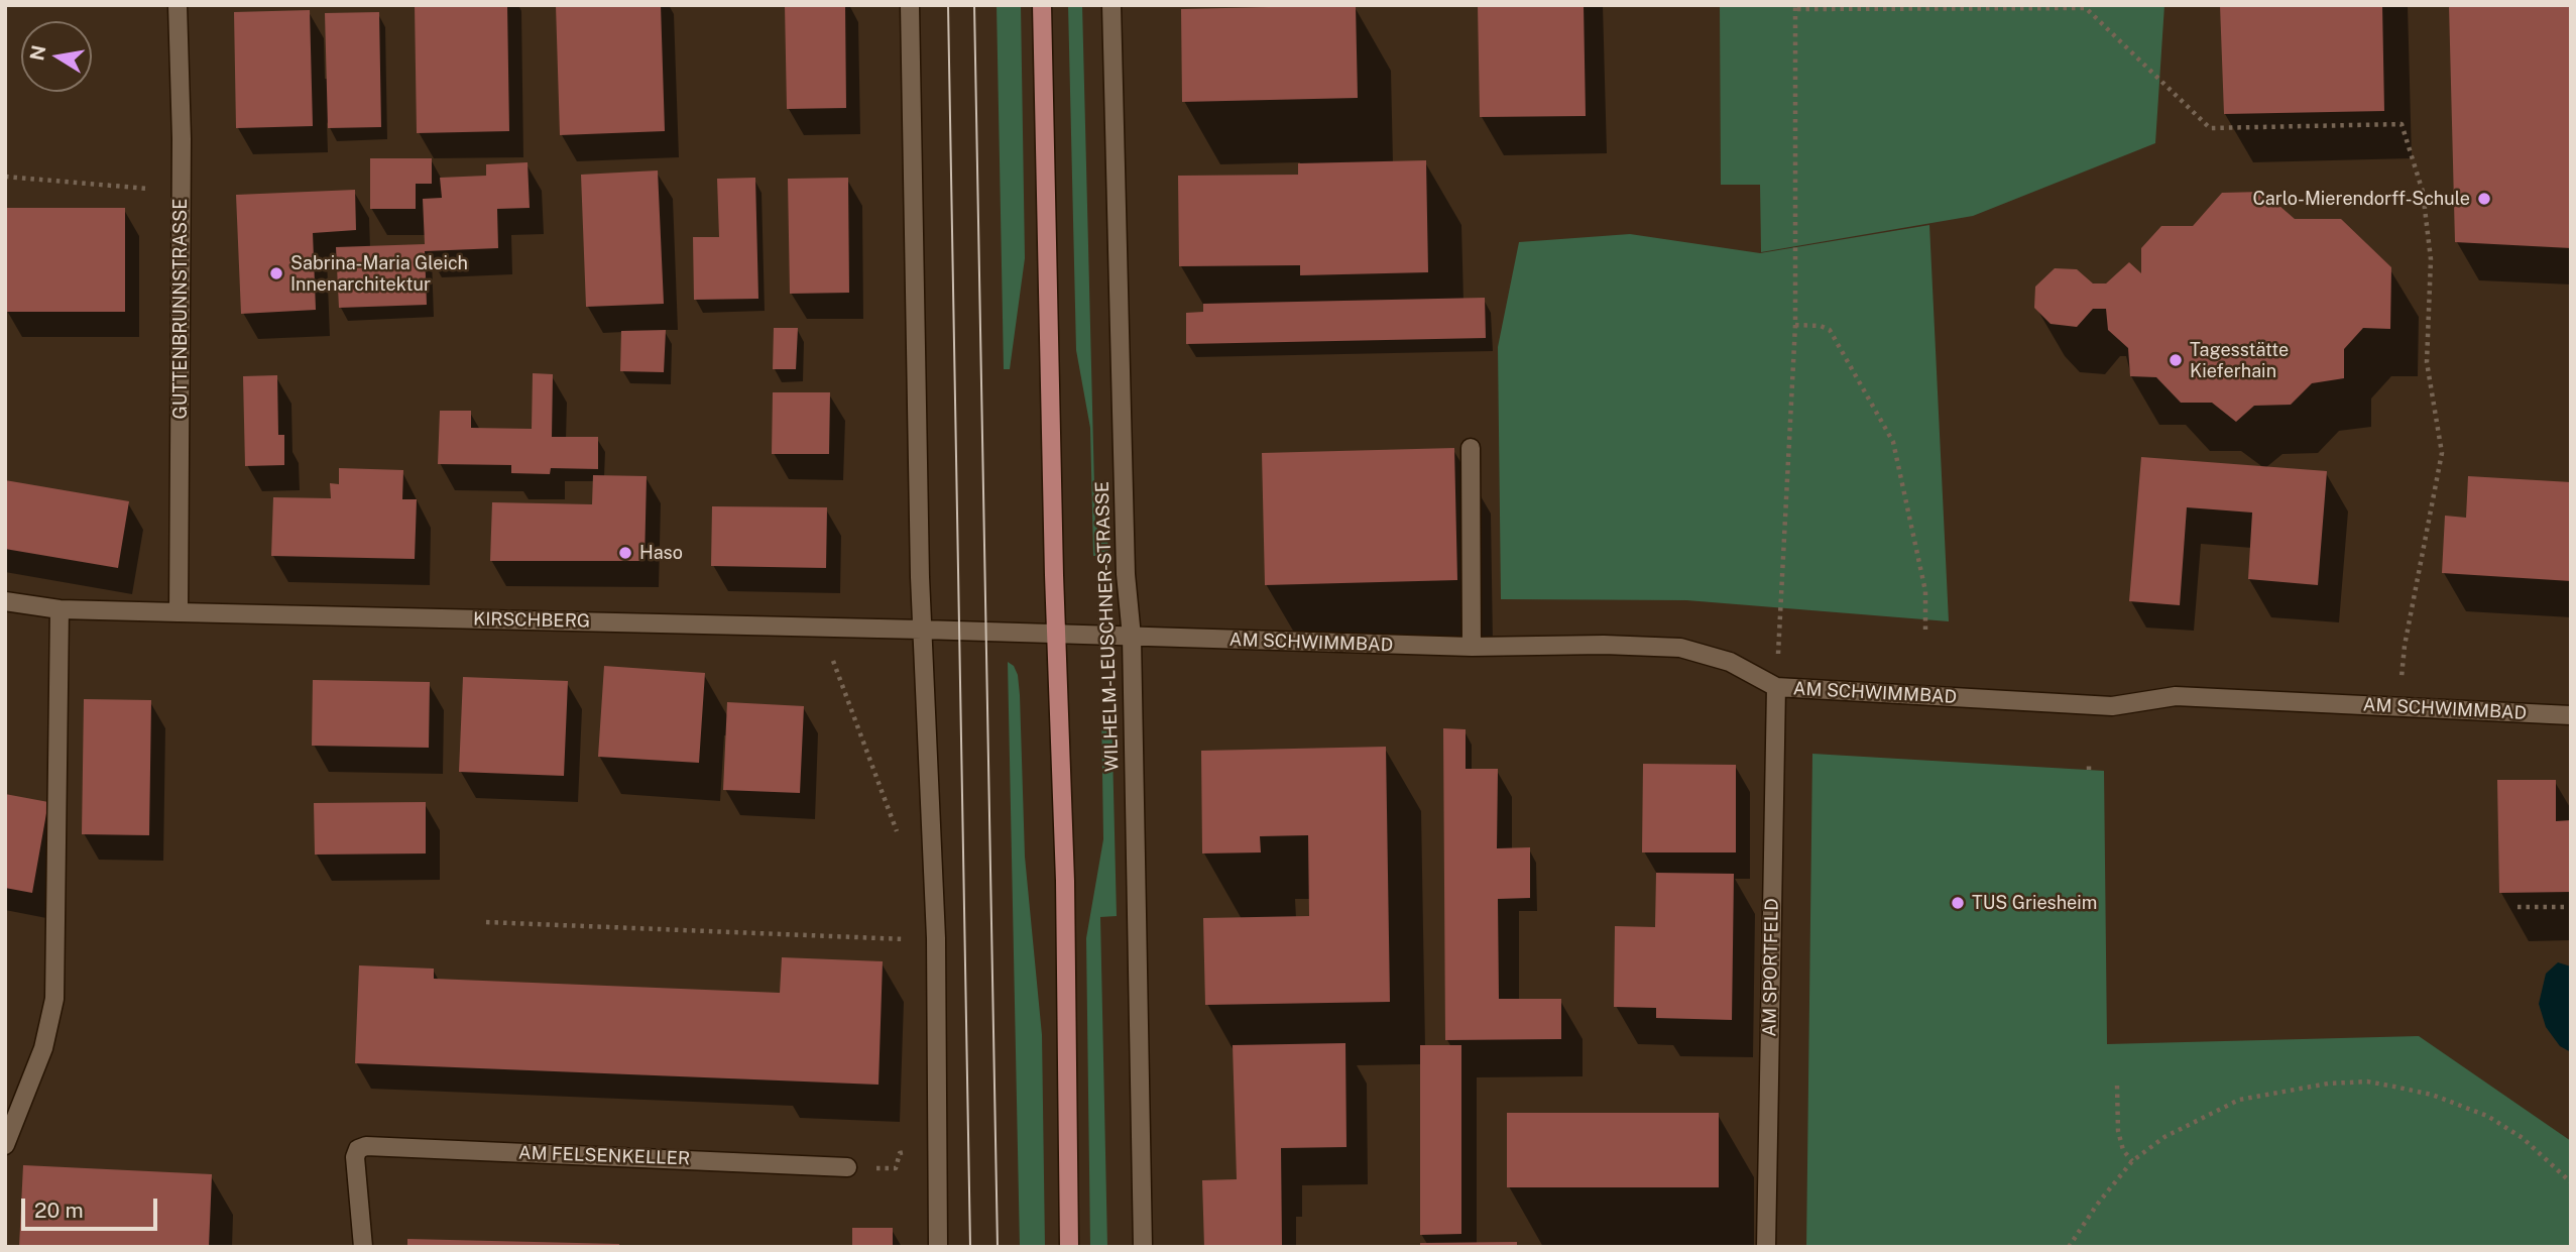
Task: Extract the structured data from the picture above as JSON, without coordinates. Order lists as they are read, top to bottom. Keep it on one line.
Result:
{"streets":{"street":["GUTTENBRUNNSTRASSE","KIRSCHBERG","WILHELM-LEUSCHNER-STRASSE","AM SCHWIMMBAD","AM SPORTFELD","AM FELSENKELLER"]},"crossings":[["GUTTENBRUNNSTRASSE","KIRSCHBERG"],["KIRSCHBERG","AM SCHWIMMBAD"],["WILHELM-LEUSCHNER-STRASSE","AM SCHWIMMBAD"],["AM SCHWIMMBAD","AM SPORTFELD"]],"places":["Carlo-Mierendorff-Schule","Sabrina-Maria Gleich Innenarchitektur","Tagesstätte Kieferhain","Haso","TUS Griesheim"],"scale_bar":"20 m","north":"left"}
